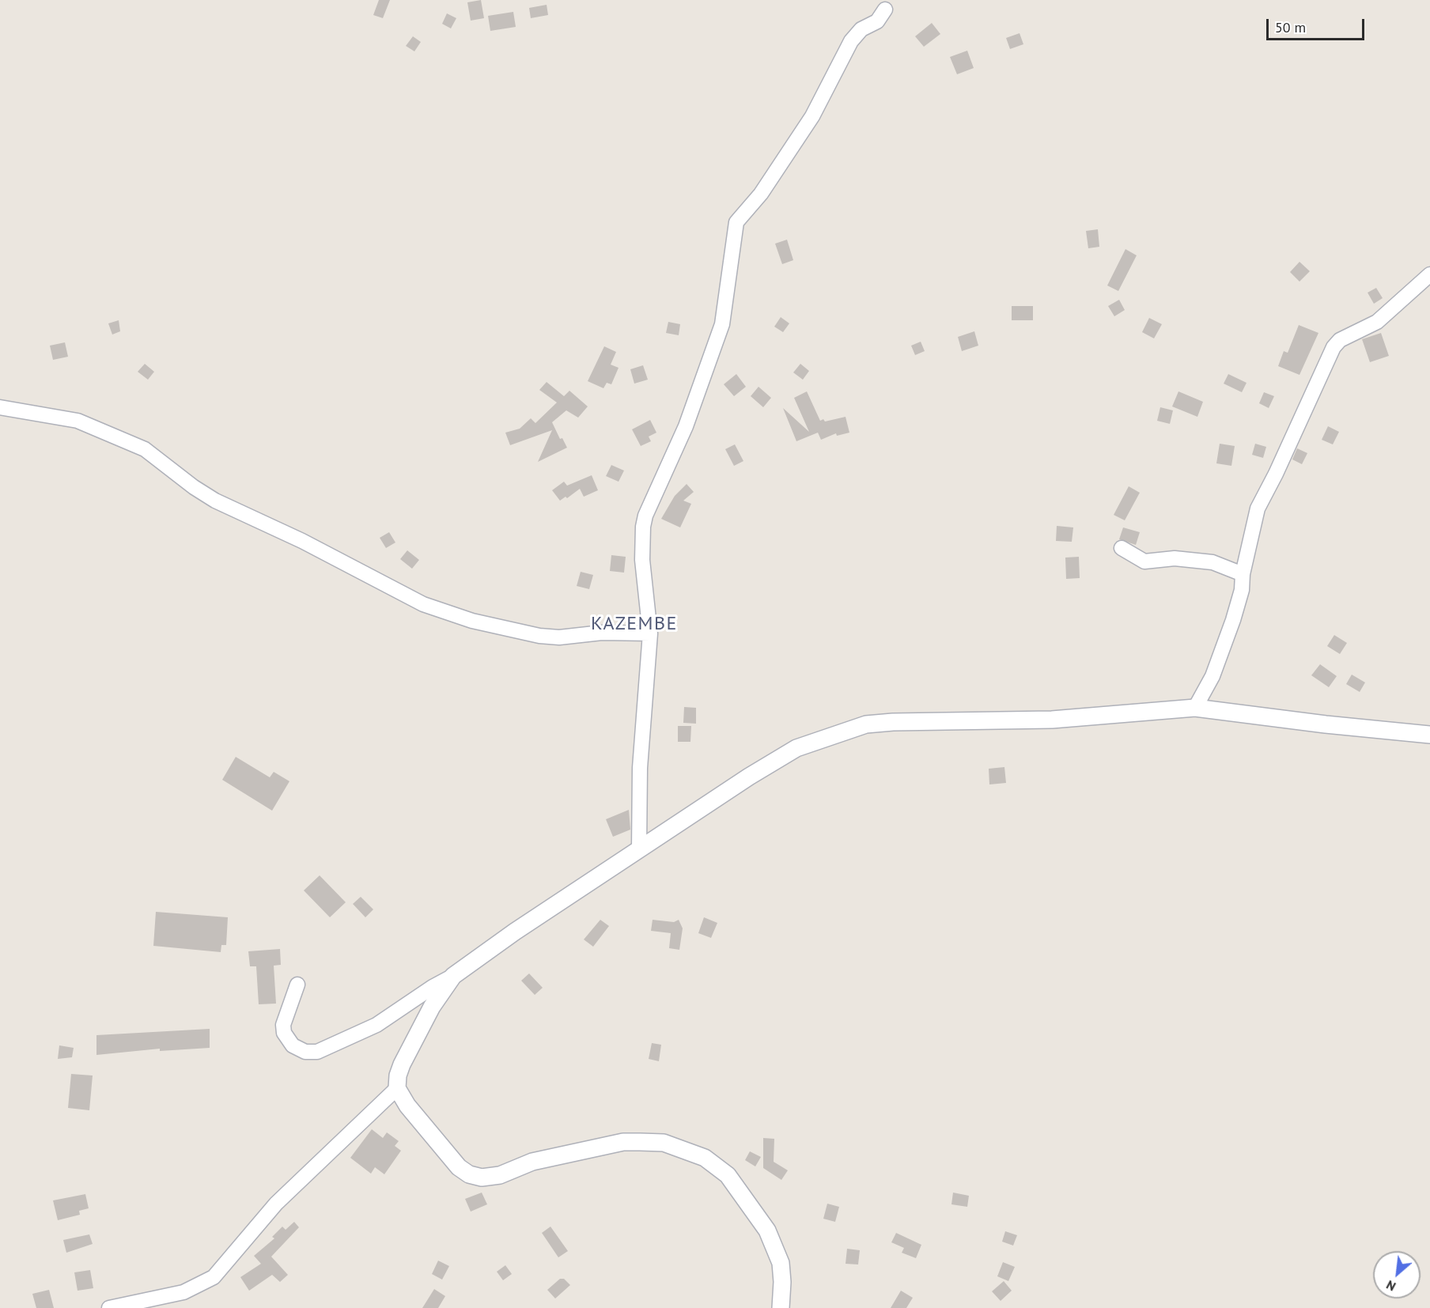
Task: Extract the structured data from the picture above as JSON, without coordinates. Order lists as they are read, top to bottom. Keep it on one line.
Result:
{"districts":["KAZEMBE"],"scale_bar":"50 m","north":"bottom left"}
